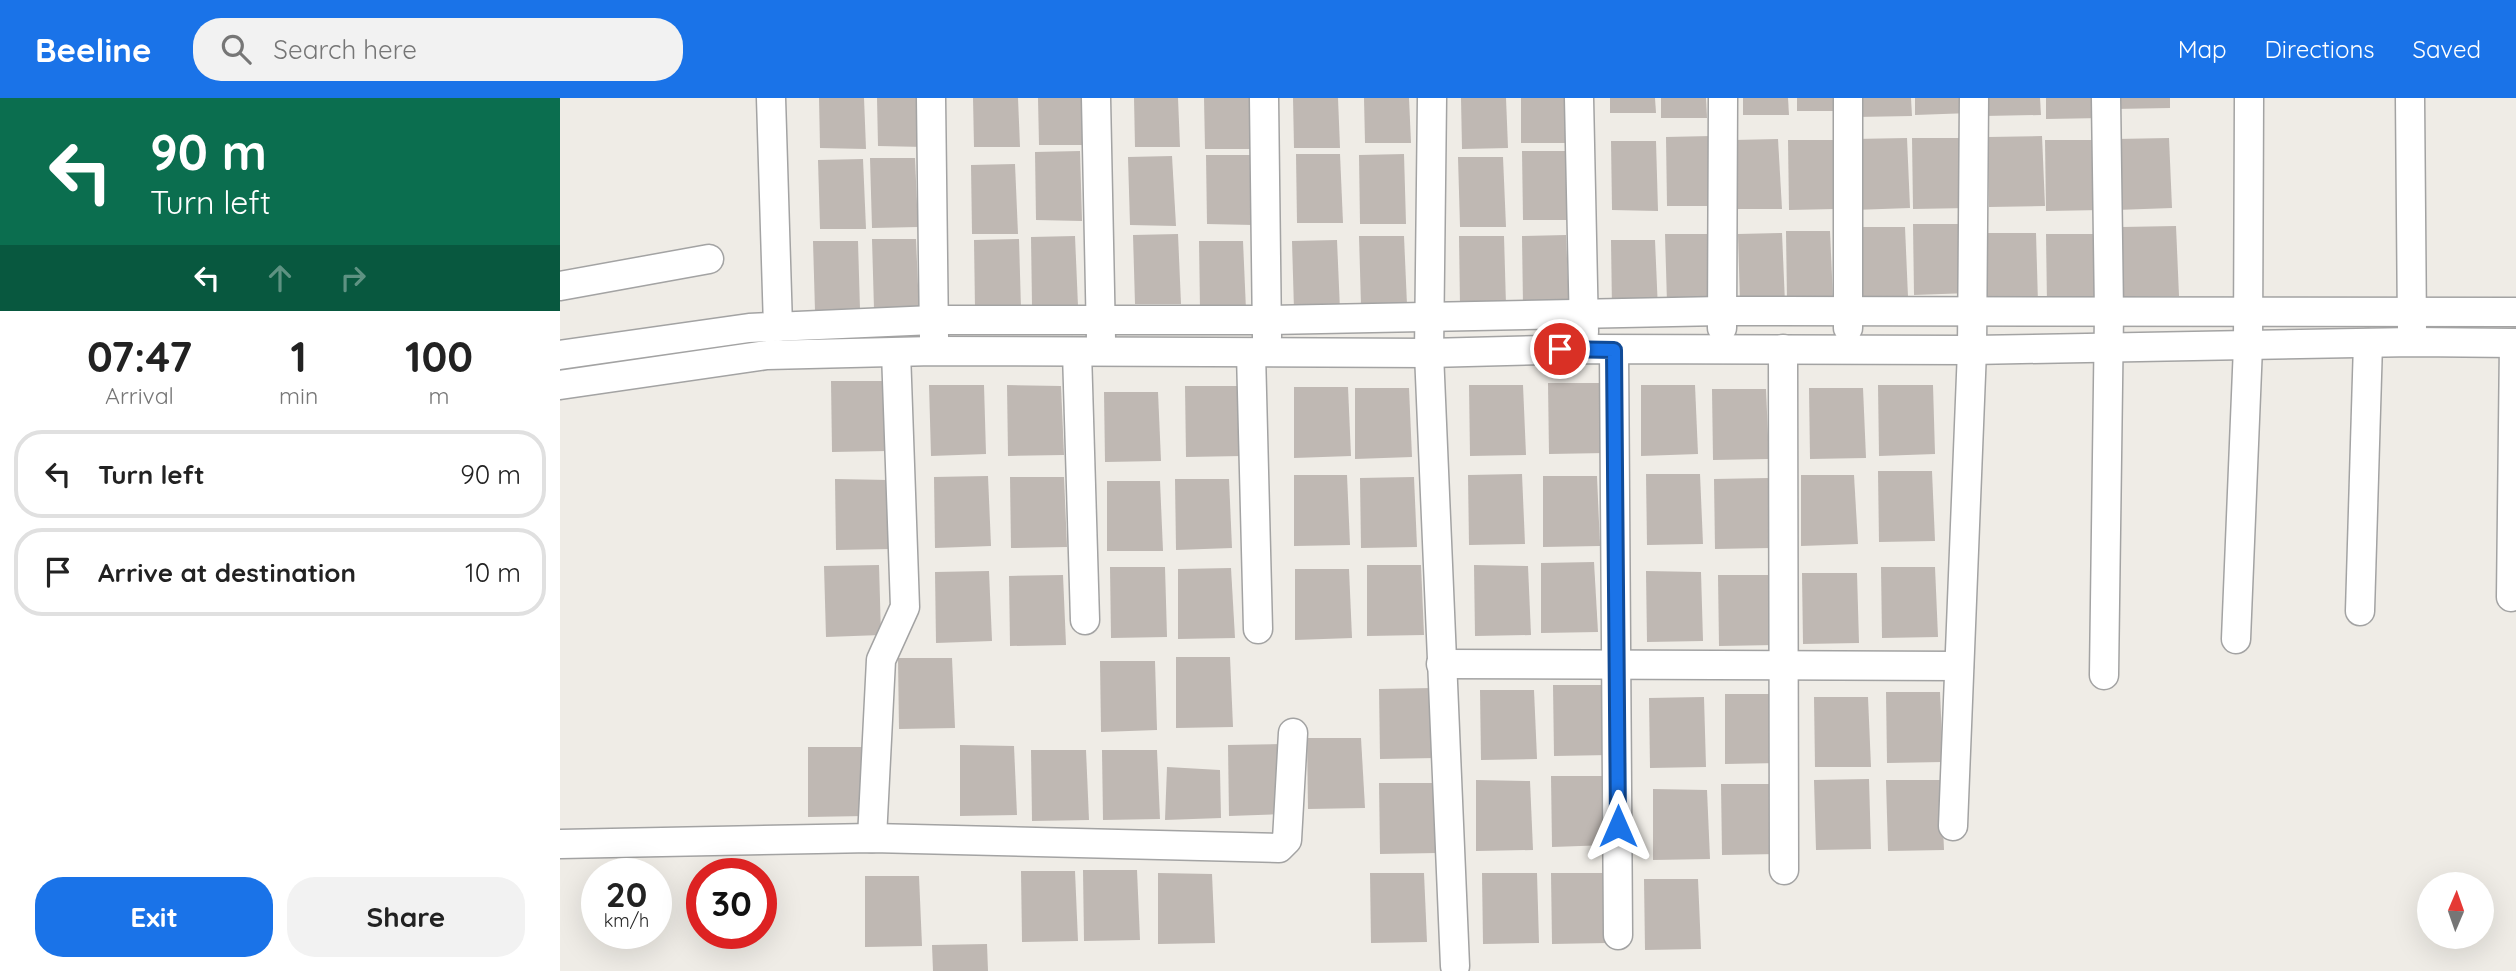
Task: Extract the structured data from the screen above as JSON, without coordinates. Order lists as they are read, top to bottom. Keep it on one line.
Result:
{"north":"top","page":{"header":"Beeline","search":"Search here","nav":["Map","Directions","Saved"],"turn":["90 m","Turn left"],"eta":["07:47","Arrival","1","min","100","m"],"list":[{"name":"Turn left","value":"90 m"},{"name":"Arrive at destination","value":"10 m"}],"speed":"20 km/h","limit":"30","buttons":["Exit","Share"]}}
